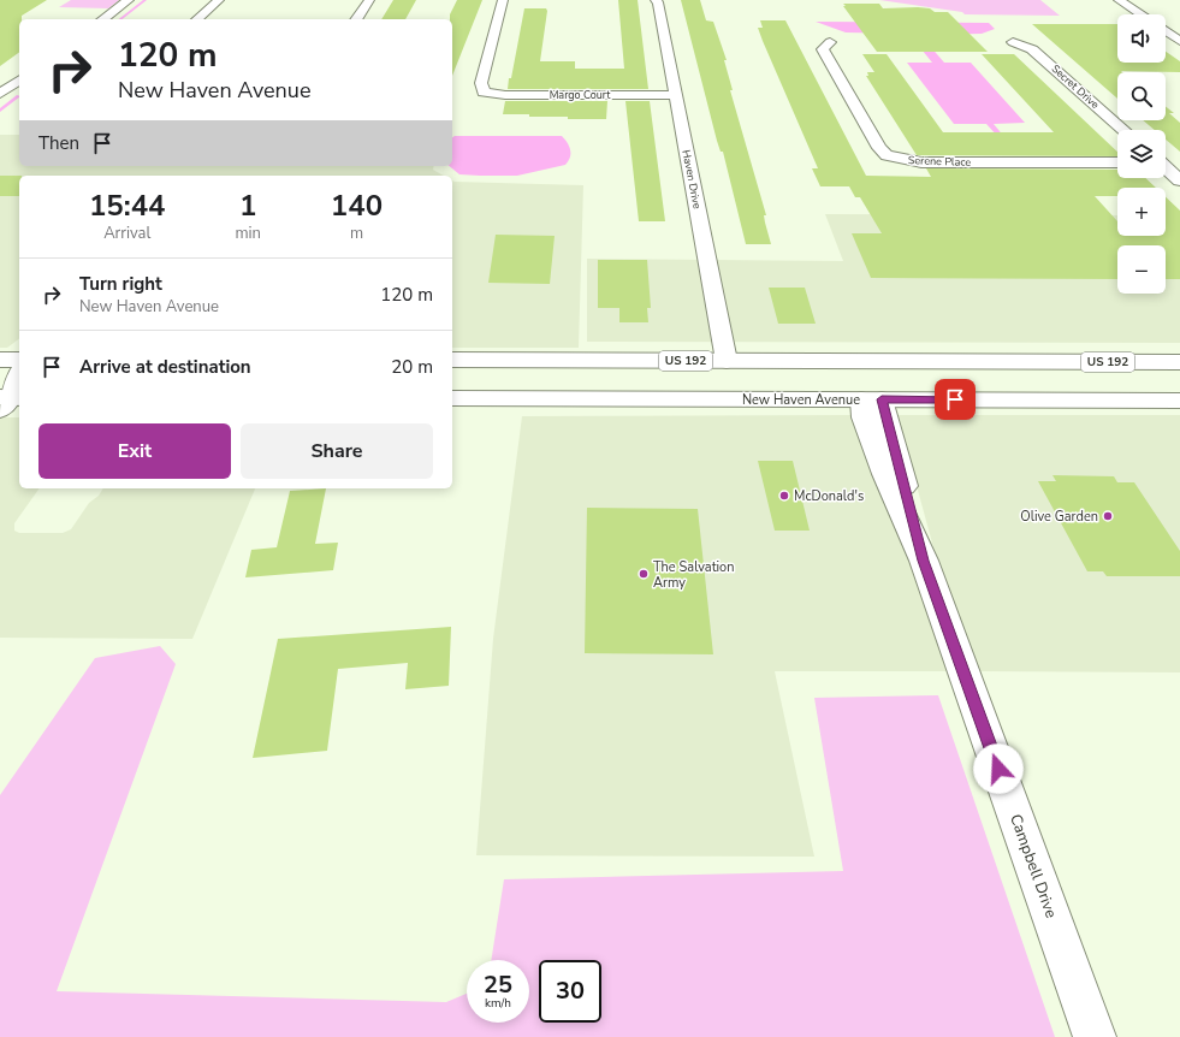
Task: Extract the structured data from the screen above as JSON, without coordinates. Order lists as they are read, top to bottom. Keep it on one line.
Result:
{"streets":{"street":["Secret Drive","Margo Court","Serene Place","Haven Drive","US 192","New Haven Avenue","Campbell Drive"]},"crossings":[["Margo Court","Haven Drive"],["Haven Drive","US 192"],["New Haven Avenue","Campbell Drive"]],"places":["McDonald's","Olive Garden","The Salvation Army"],"page":{"map_buttons":["+","−"],"turn":["120 m","New Haven Avenue"],"then":"Then","eta":["15:44","Arrival","1","min","140","m"],"list":[{"name":"Turn right","note":"New Haven Avenue","value":"120 m"},{"name":"Arrive at destination","value":"20 m"}],"buttons":["Exit","Share"],"speed":"25 km/h","limit":"30"}}
